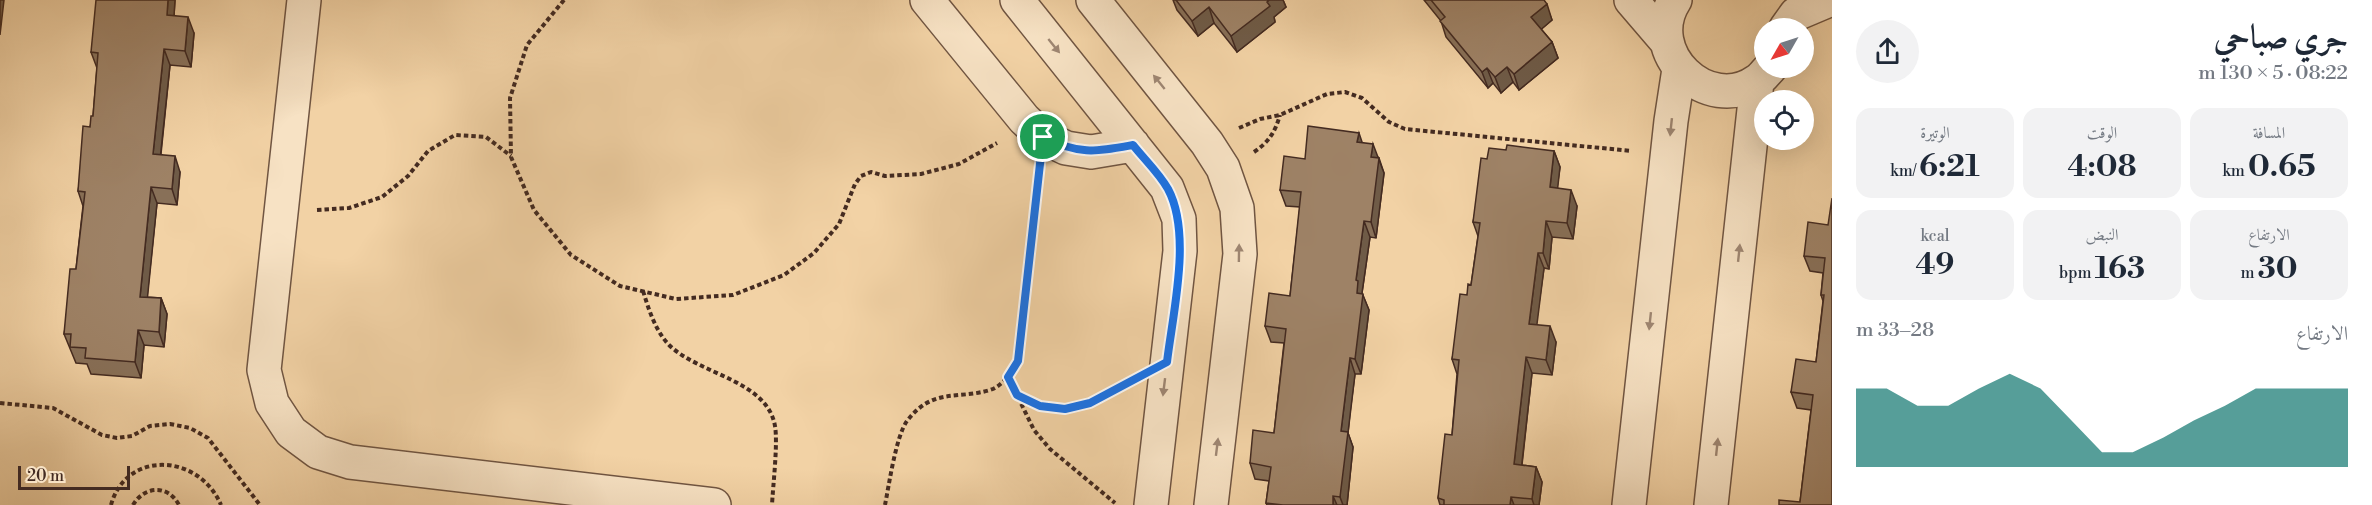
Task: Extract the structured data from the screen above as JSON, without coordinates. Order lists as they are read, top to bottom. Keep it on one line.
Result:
{"scale_bar":"20 m","north":"bottom left","page":{"heading":["جري صباحي","08:22 · 5 × 130 m"],"stats":[["المسافة","0.65 km"],["الوقت","4:08"],["الوتيرة","6:21 /km"],["الارتفاع","30 m"],["النبض","163 bpm"],["kcal","49"]],"chart":["الارتفاع","28–33 m"],"scale":"20 m"}}
